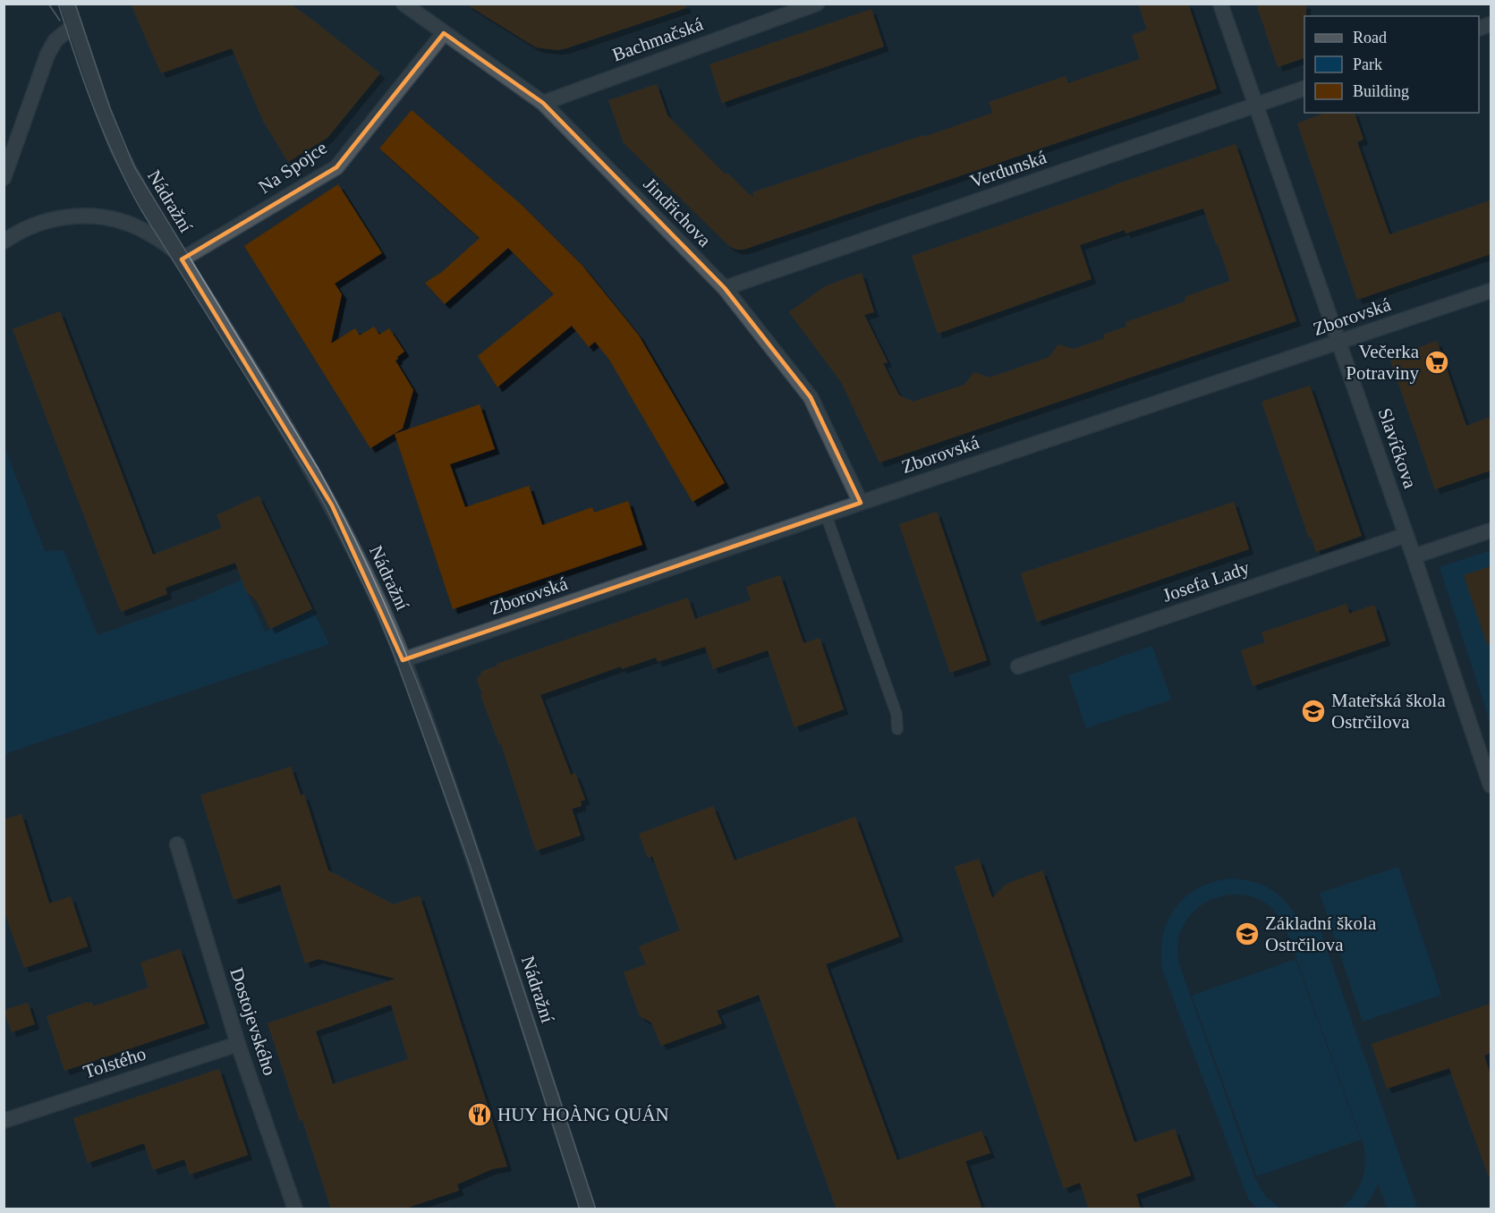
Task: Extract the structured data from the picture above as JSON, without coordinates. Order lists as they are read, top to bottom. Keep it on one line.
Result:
{"streets":{"street":["Bachmačská","Na Spojce","Verdunská","Nádražní","Jindřichova","Zborovská","Slavíčkova","Josefa Lady","Dostojevského","Tolstého"]},"crossings":[["Bachmačská","Jindřichova"],["Na Spojce","Nádražní"],["Na Spojce","Jindřichova"],["Verdunská","Jindřichova"],["Verdunská","Slavíčkova"],["Nádražní","Zborovská"],["Jindřichova","Zborovská"],["Zborovská","Slavíčkova"],["Slavíčkova","Josefa Lady"],["Dostojevského","Tolstého"]],"places":{"supermarket":["Večerka Potraviny"],"school or university":["Mateřská škola Ostrčilova","Základní škola Ostrčilova"],"restaurant":["HUY HOÀNG QUÁN"]},"legend":["Road","Park","Building"]}
